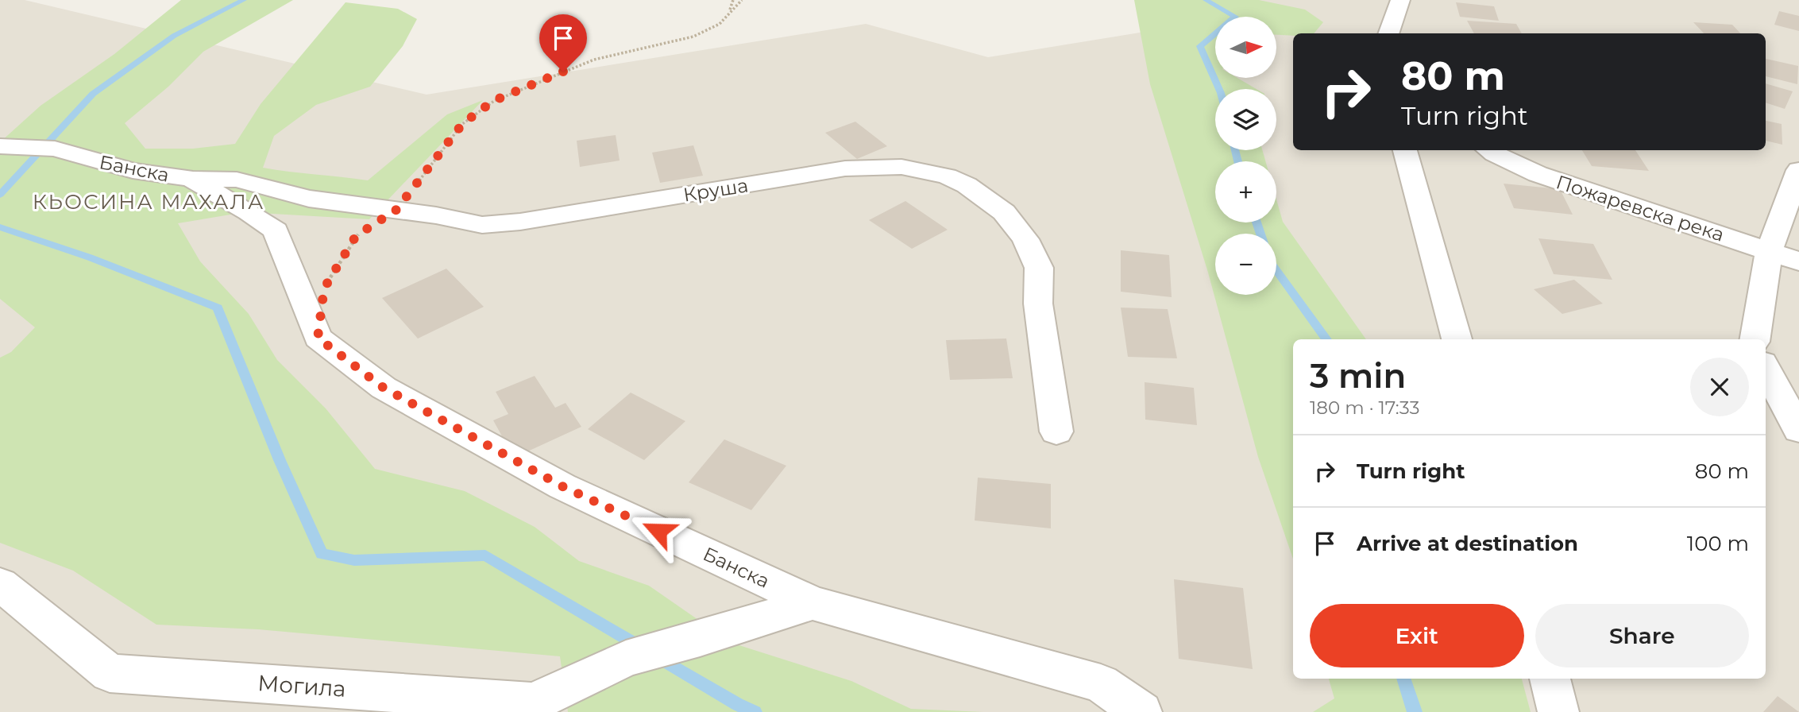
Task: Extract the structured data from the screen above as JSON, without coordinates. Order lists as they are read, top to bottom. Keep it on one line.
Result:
{"streets":{"street":["Банска","Круша","Пожаревска река","Могила"]},"crossings":[["Банска","Круша"],["Банска","Могила"]],"districts":["КЬОСИНА МАХАЛА"],"north":"right","page":{"map_buttons":["+","−"],"turn":["80 m","Turn right"],"heading":["3 min","180 m · 17:33"],"list":[{"name":"Turn right","value":"80 m"},{"name":"Arrive at destination","value":"100 m"}],"buttons":["Exit","Share"]}}
